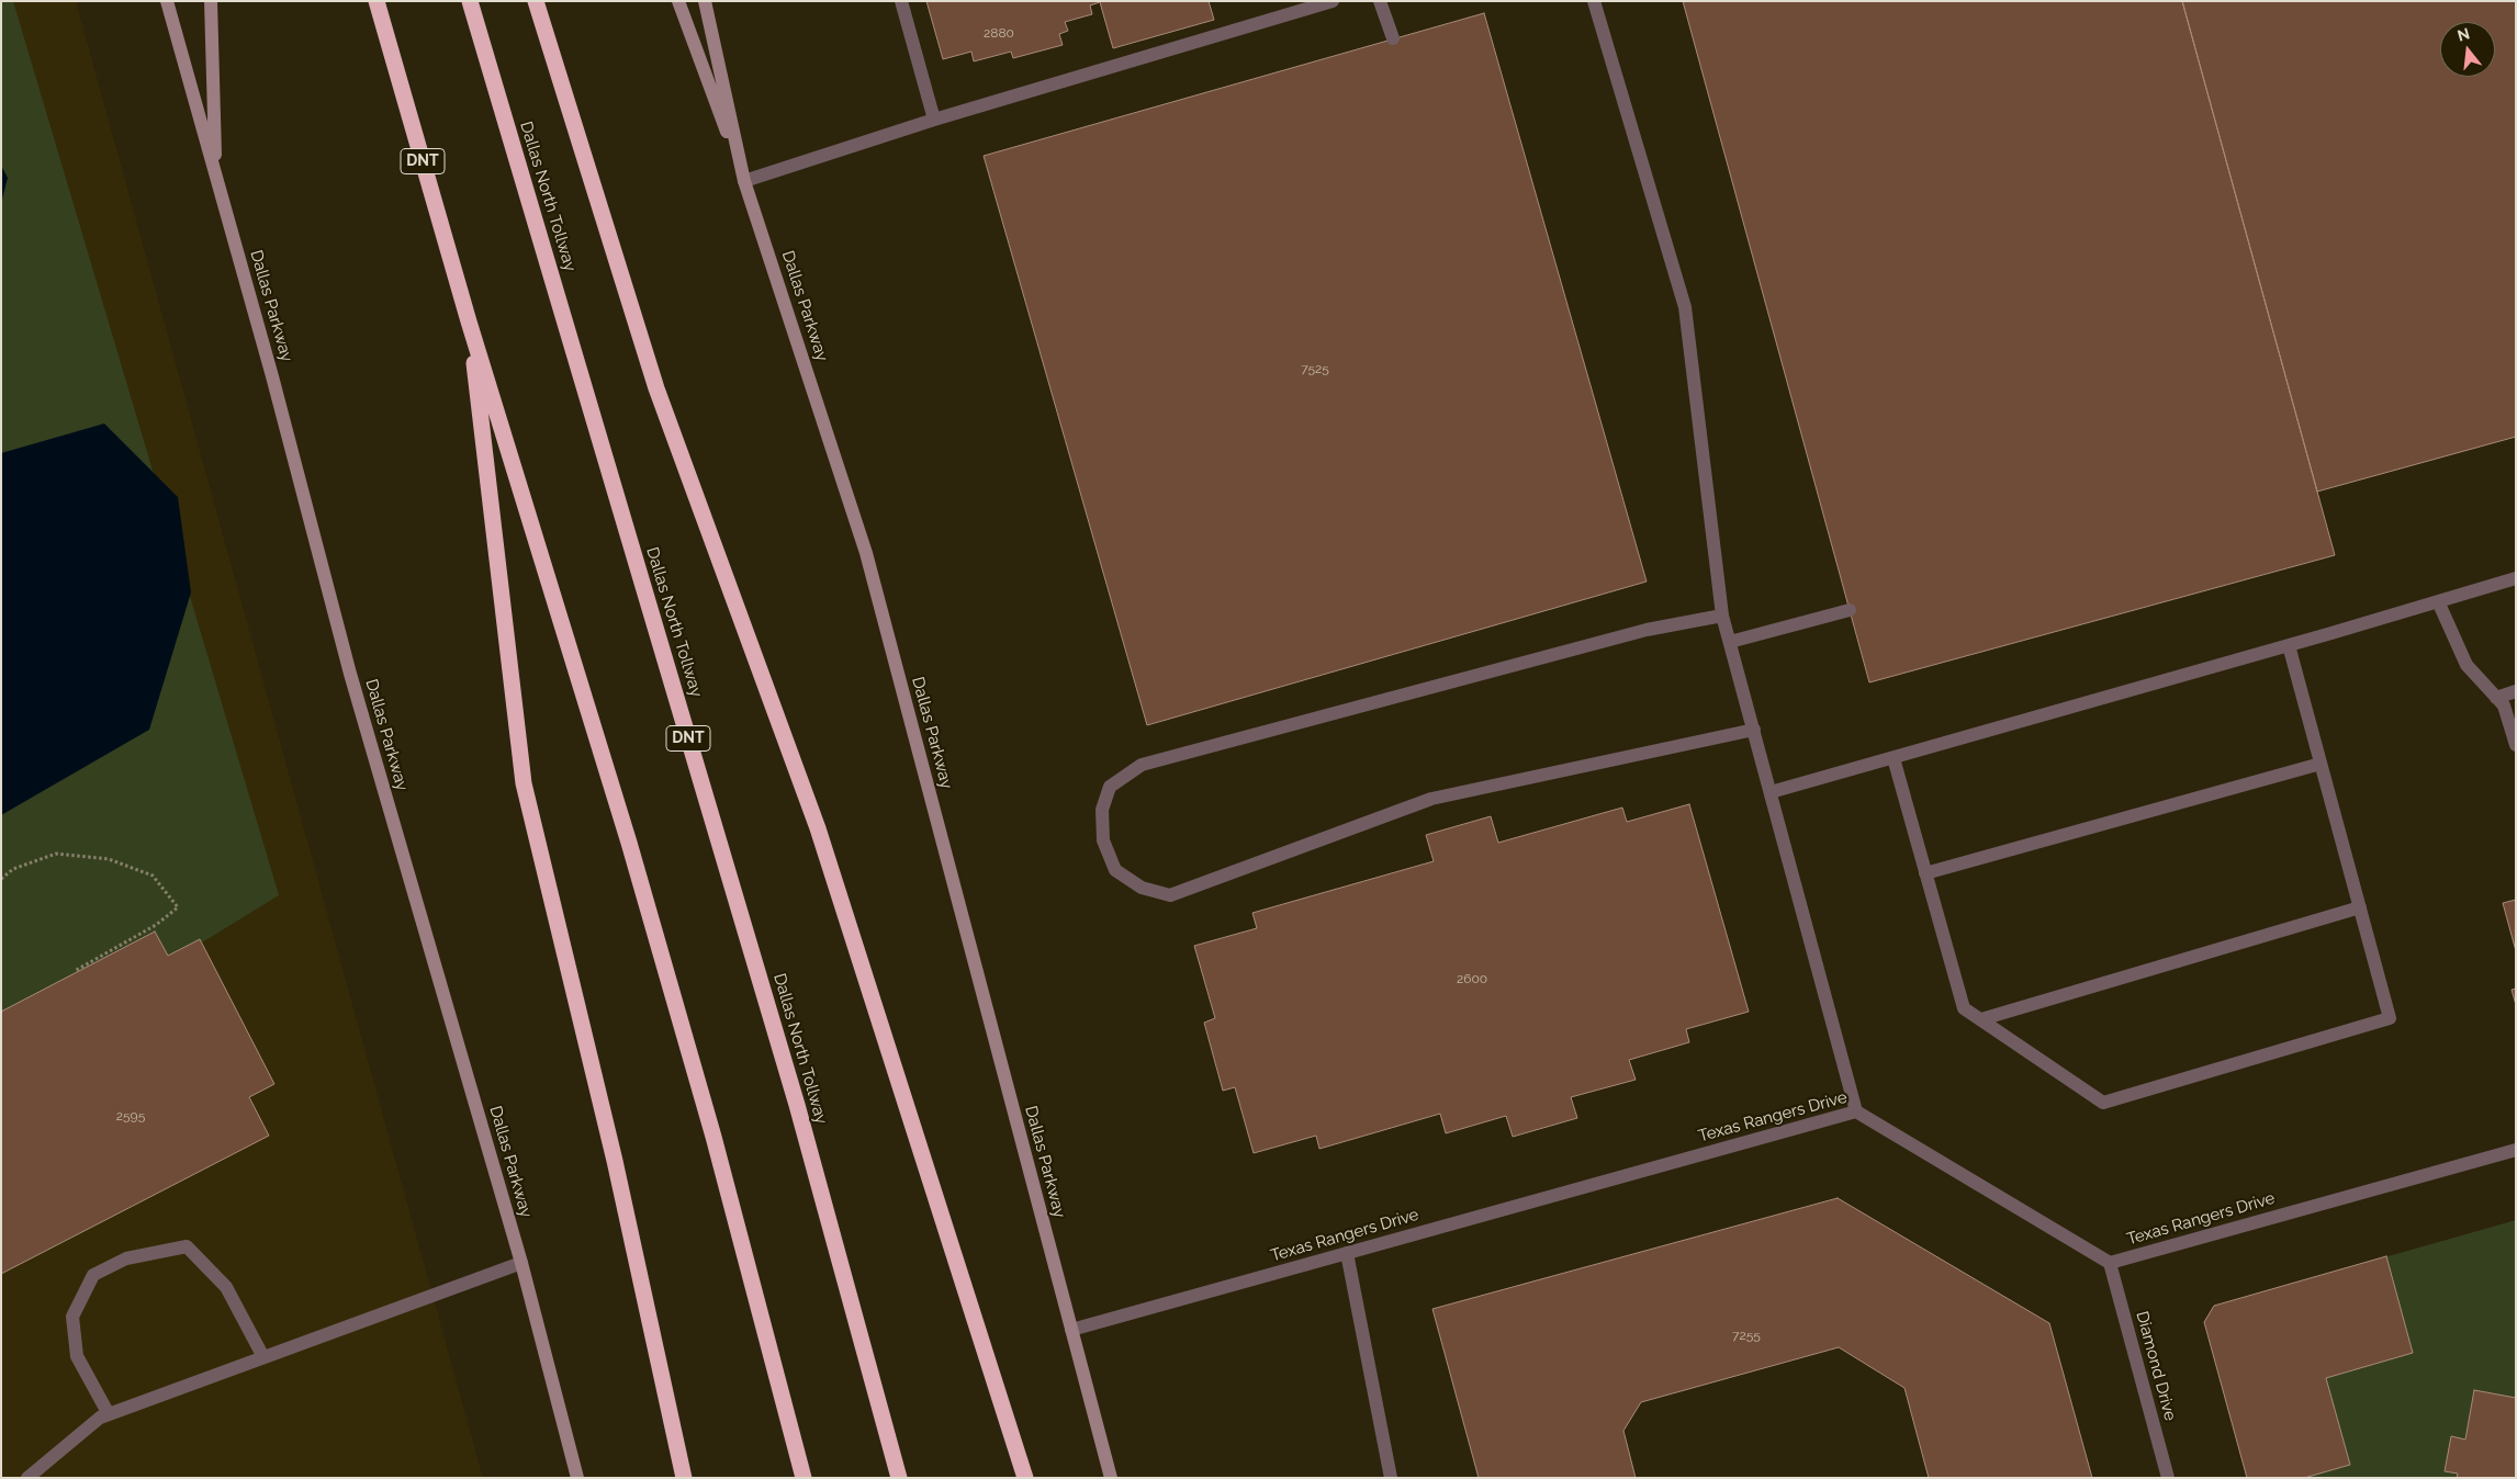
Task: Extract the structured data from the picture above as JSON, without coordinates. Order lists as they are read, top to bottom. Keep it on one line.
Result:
{"streets":{"highway":["DNT","Dallas North Tollway"],"main road":["Dallas Parkway"],"lane":["Texas Rangers Drive","Diamond Drive"]},"crossings":[["Dallas Parkway","Texas Rangers Drive"],["Texas Rangers Drive","Diamond Drive"]],"house_numbers":["2880","7525","2600","2595","7255"],"north":"top"}
